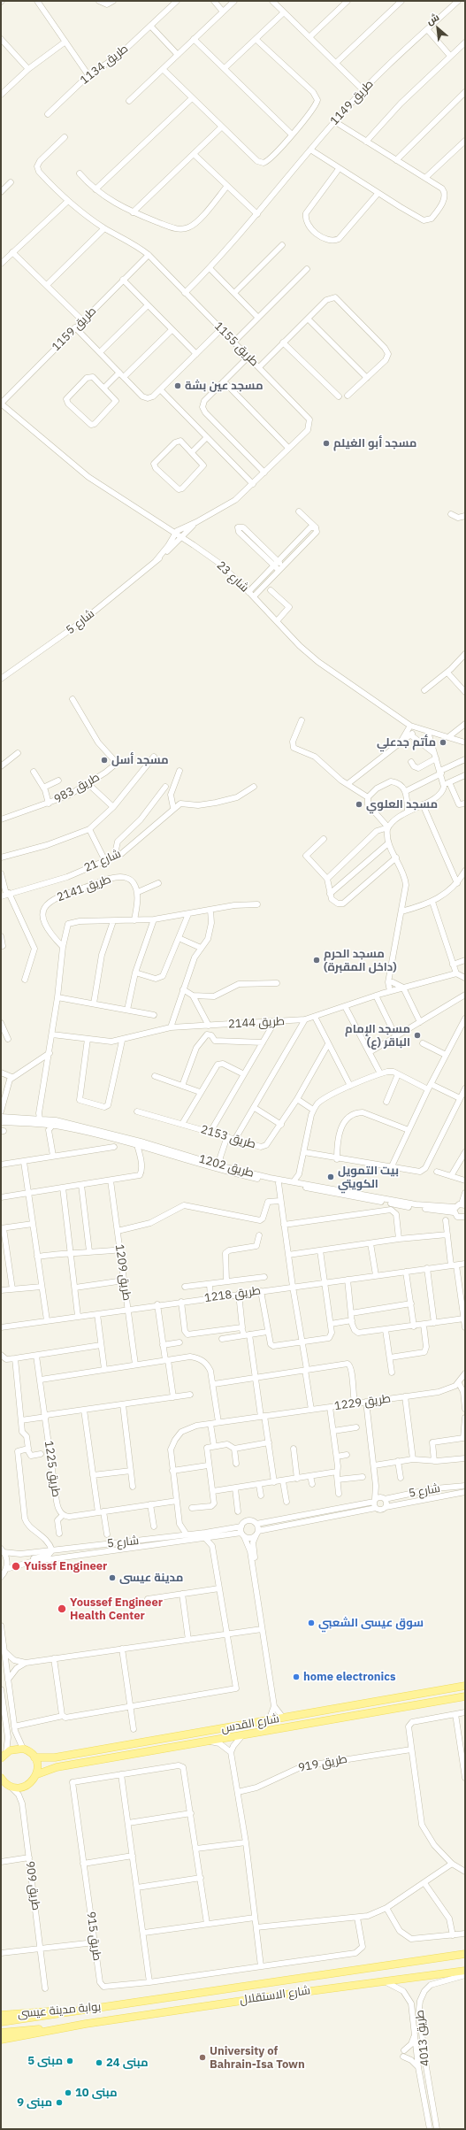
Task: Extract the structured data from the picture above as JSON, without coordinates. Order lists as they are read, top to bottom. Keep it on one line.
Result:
{"streets":{"main road":["شارع القدس","شارع الاستقلال","بوابة مدينة عيسى"],"street":["طريق 1134","طريق 1149","طريق 1159","طريق 1155","شارع 23","شارع 5","طريق 983","شارع 21","طريق 2141","طريق 2144","طريق 2153","طريق 1202","طريق 1209","طريق 1218","طريق 1229","طريق 1225","طريق 919","طريق 909","طريق 915","طريق 4013"]},"crossings":[["طريق 1149","طريق 1155"],["طريق 1159","طريق 1155"],["طريق 1159","شارع 23"],["طريق 1155","شارع 23"],["طريق 1155","شارع 5"],["شارع 23","شارع 5"],["شارع 5","طريق 1229"],["طريق 1209","طريق 1218"],["شارع الاستقلال","بوابة مدينة عيسى"],["شارع الاستقلال","طريق 4013"]],"places":["مسجد عين بشة","مسجد أبو الغيلم","مأتم جدعلي","مسجد أسل","مسجد العلوي","مسجد الحرم (داخل المقبرة)","مسجد الإمام الباقر (ع)","بيت التمويل الكويتي","Yuissf Engineer","مدينة عيسى","Youssef Engineer Health Center","سوق عيسى الشعبي","home electronics","University of Bahrain-Isa Town","مبنى 5","مبنى 24","مبنى 10","مبنى 9"],"north":"top left"}
